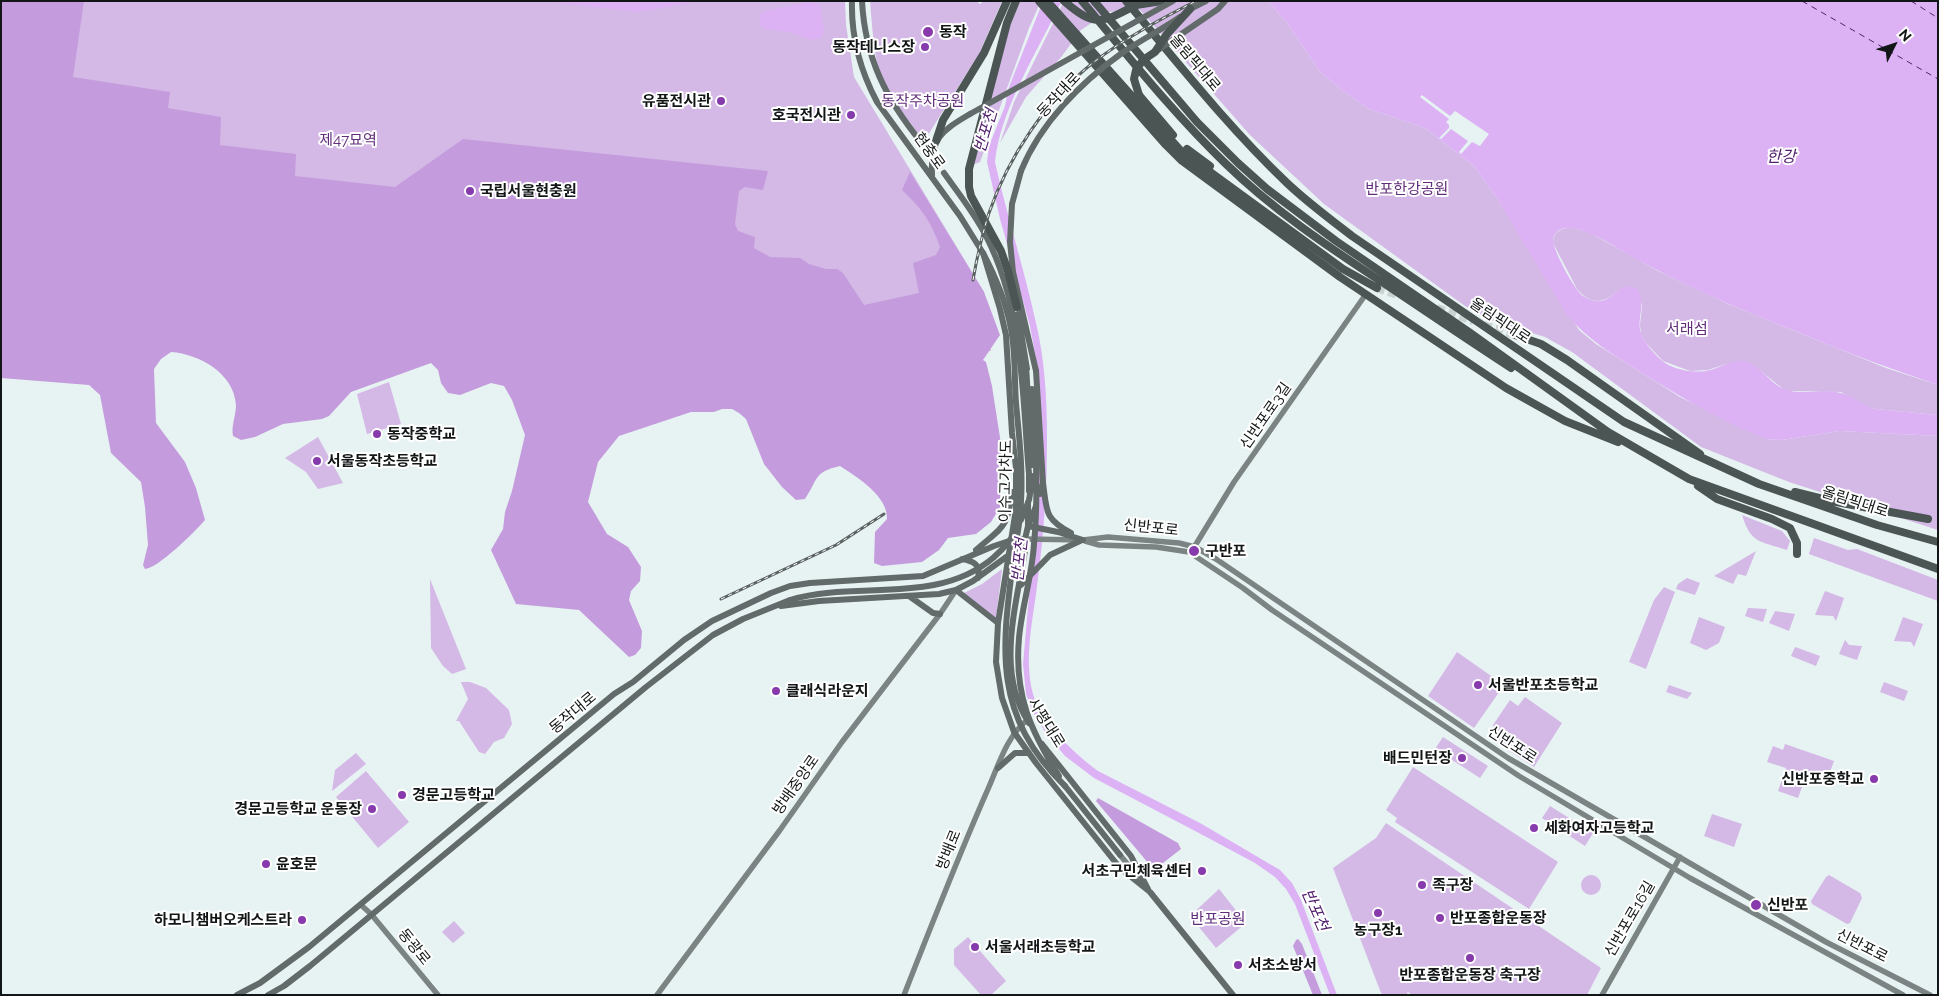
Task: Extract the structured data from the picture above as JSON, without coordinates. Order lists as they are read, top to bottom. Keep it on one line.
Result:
{"streets":{"highway":["올림픽대로"],"main road":["동작대로","현충로","신반포로3길","이수고가차도","신반포로","사평대로","방배중앙로","방배로","신반포로16길","동광로"]},"crossings":[["동작대로","현충로"],["동작대로","이수고가차도"],["동작대로","신반포로"],["동작대로","사평대로"],["동작대로","방배중앙로"],["동작대로","동광로"],["현충로","이수고가차도"],["신반포로3길","신반포로"],["이수고가차도","사평대로"],["신반포로","사평대로"],["신반포로","신반포로16길"],["사평대로","방배로"]],"water":["반포천","한강"],"parks":["동작주차공원","제47묘역","반포한강공원","서래섬","반포공원"],"places":["동작","동작테니스장","유품전시관","호국전시관","국립서울현충원","동작중학교","서울동작초등학교","구반포","서울반포초등학교","클래식라운지","배드민턴장","신반포중학교","경문고등학교","경문고등학교 운동장","세화여자고등학교","윤호문","서초구민체육센터","족구장","신반포","농구장1","반포종합운동장","하모니챔버오케스트라","서울서래초등학교","반포종합운동장 축구장","서초소방서"],"north":"top right"}
